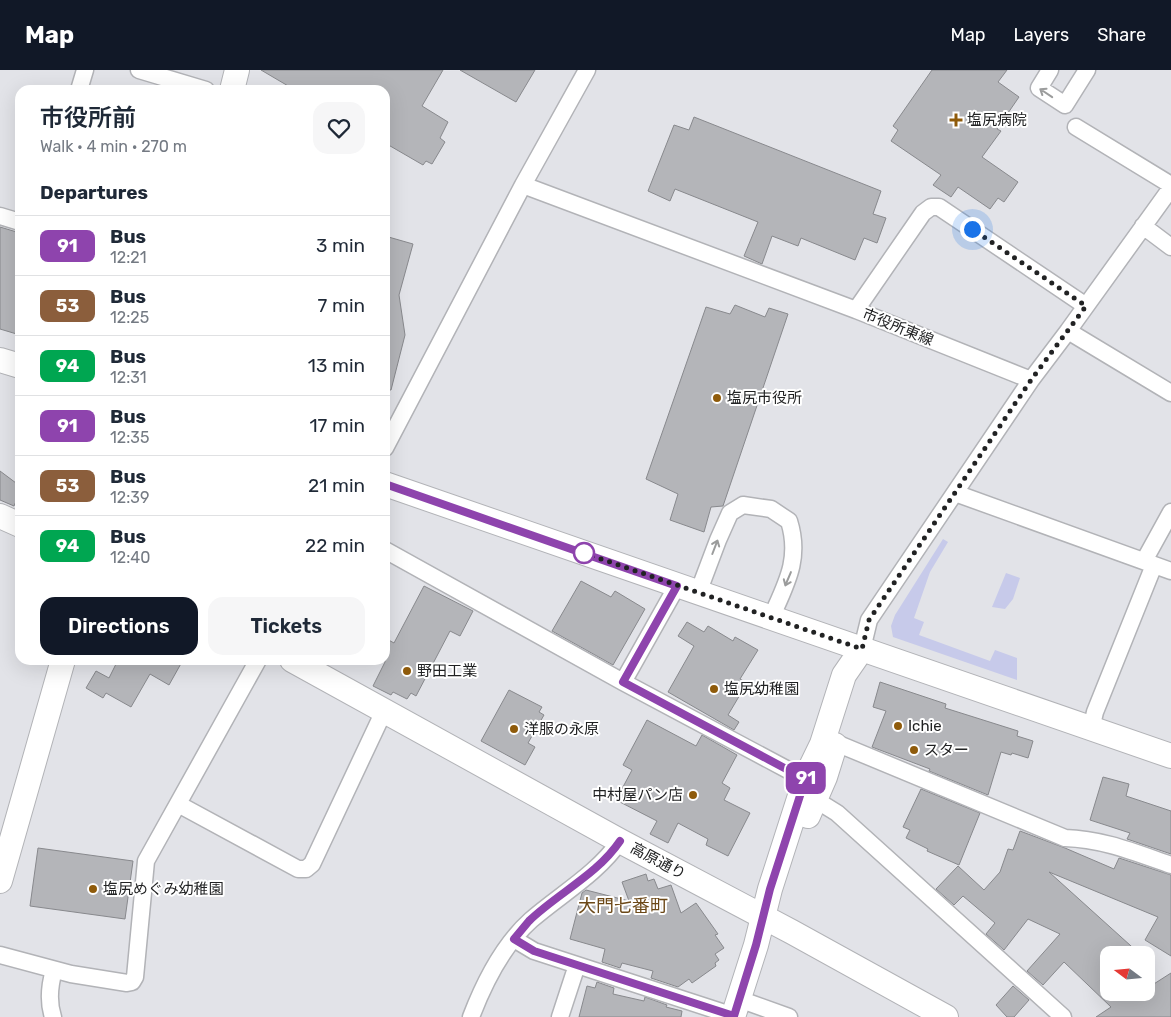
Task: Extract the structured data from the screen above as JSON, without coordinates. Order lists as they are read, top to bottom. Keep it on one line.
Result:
{"streets":{"street":["市役所東線","高原通り"]},"districts":["大門七番町"],"places":{"health":["塩尻病院"],"other":["塩尻市役所","野田工業","塩尻幼稚園","Ichie","洋服の永原","スター","中村屋パン店","塩尻めぐみ幼稚園"]},"lines":["bus line 91"],"north":"left","page":{"header":"Map","nav":["Map","Layers","Share"],"on_map":"91","heading":[["市役所前","Walk · 4 min · 270 m"],"Departures"],"list":[{"mark":"91","name":"Bus","note":"12:21","value":"3 min"},{"mark":"53","name":"Bus","note":"12:25","value":"7 min"},{"mark":"94","name":"Bus","note":"12:31","value":"13 min"},{"mark":"91","name":"Bus","note":"12:35","value":"17 min"},{"mark":"53","name":"Bus","note":"12:39","value":"21 min"},{"mark":"94","name":"Bus","note":"12:40","value":"22 min"}],"buttons":["Directions","Tickets"]}}
